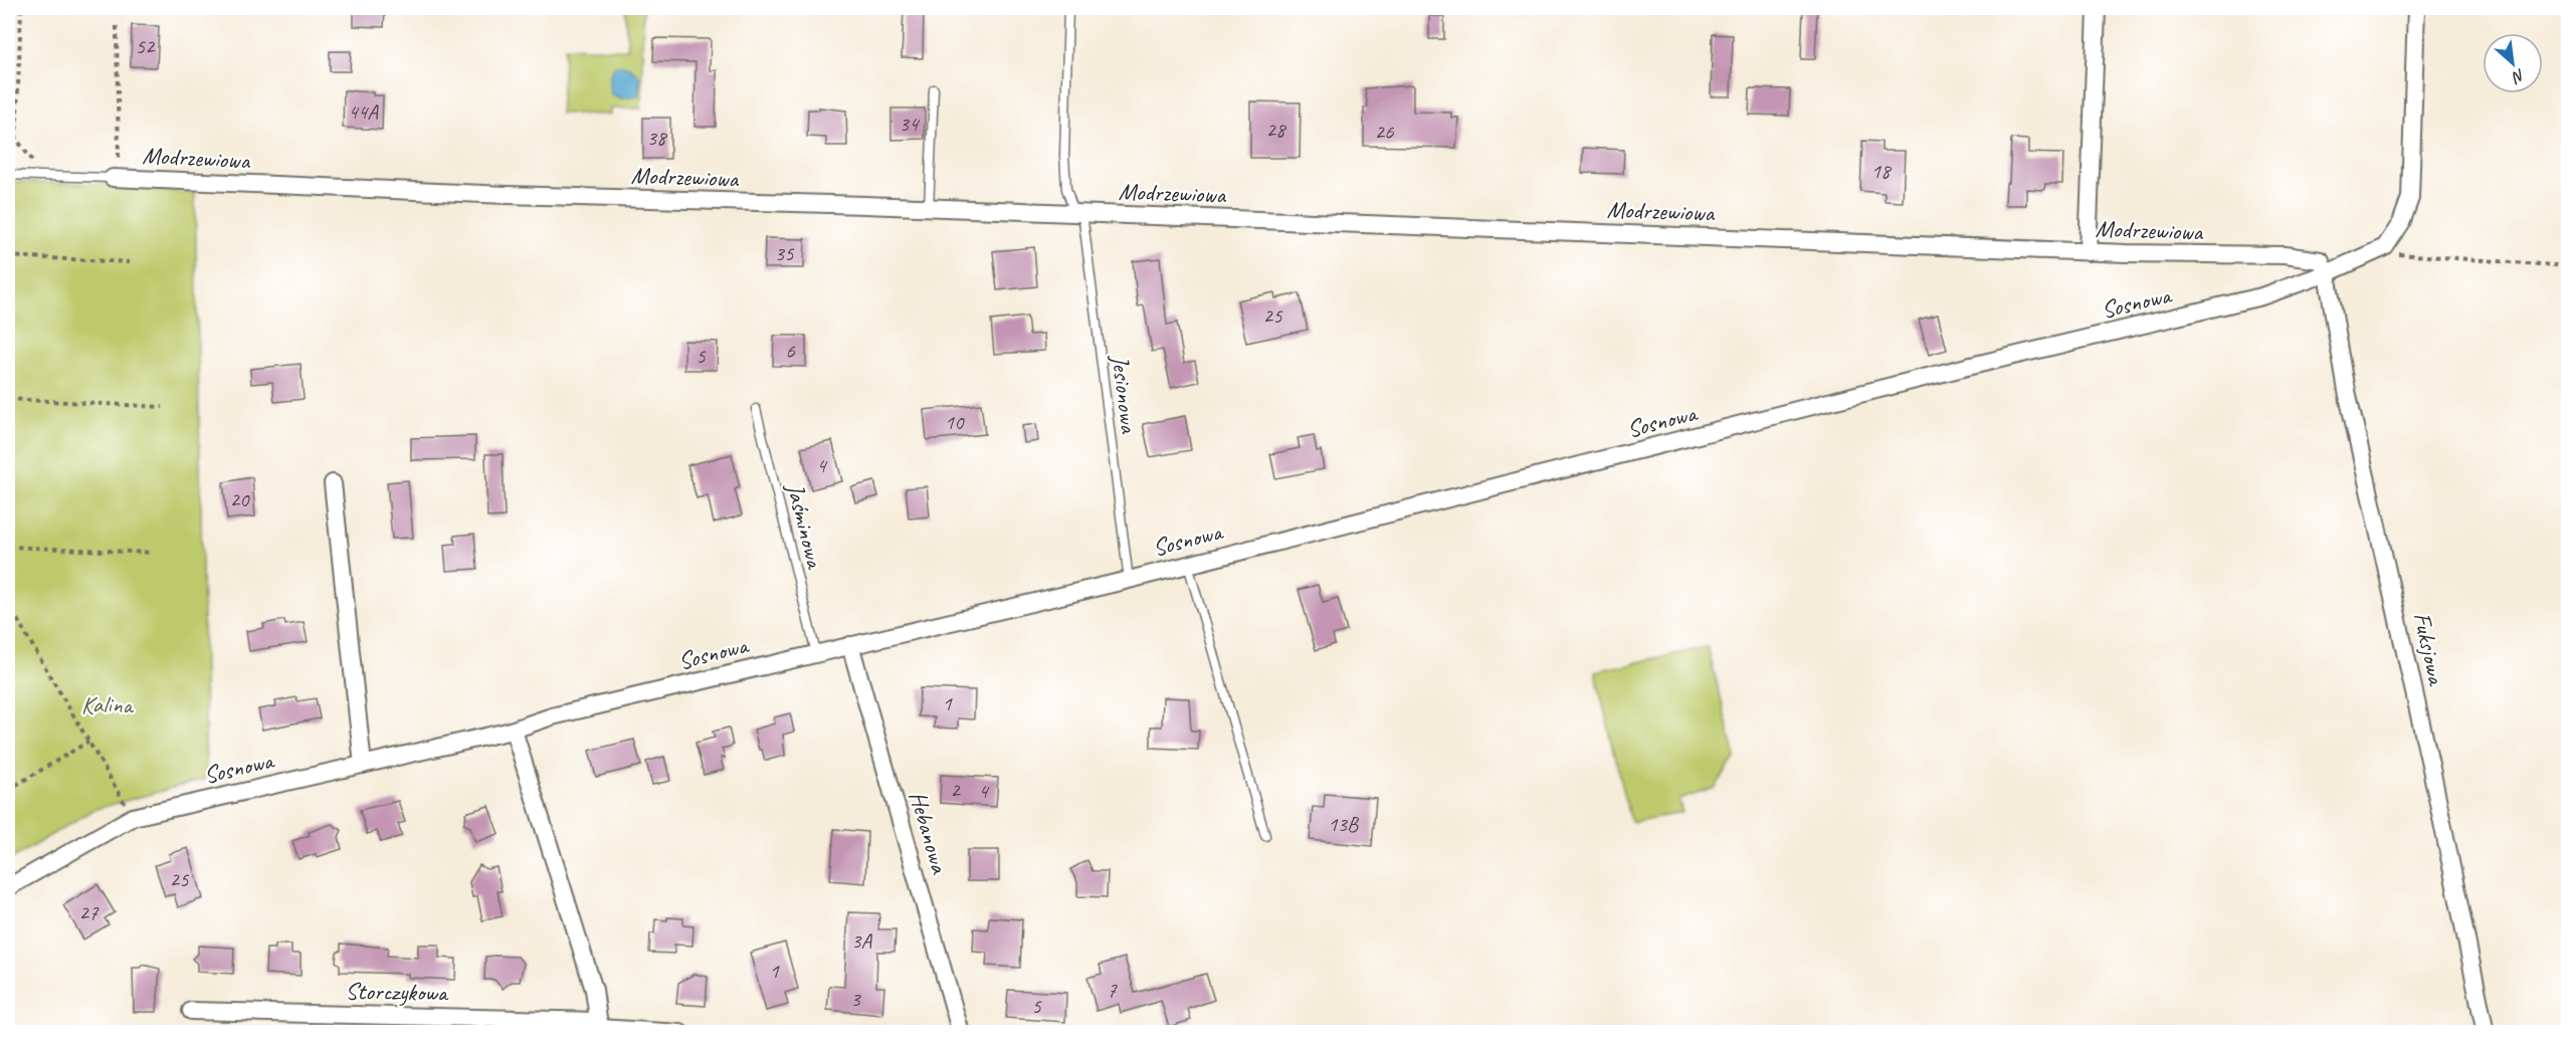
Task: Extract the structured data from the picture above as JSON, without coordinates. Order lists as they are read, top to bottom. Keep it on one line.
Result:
{"streets":{"street":["Modrzewiowa","Sosnowa","Fuksjowa","Hebanowa","Storczykowa"],"lane":["Jesionowa","Jaśminowa"]},"crossings":[["Modrzewiowa","Sosnowa"],["Modrzewiowa","Jesionowa"],["Modrzewiowa","Fuksjowa"],["Sosnowa","Jesionowa"],["Sosnowa","Jaśminowa"],["Sosnowa","Fuksjowa"],["Sosnowa","Hebanowa"]],"parks":["Kalina"],"house_numbers":["52","44A","34","28","26","38","18","35","25","6","5","10","4","20","1","2","4","13B","25","27","3A","1","7","3","5"],"north":"bottom right"}
